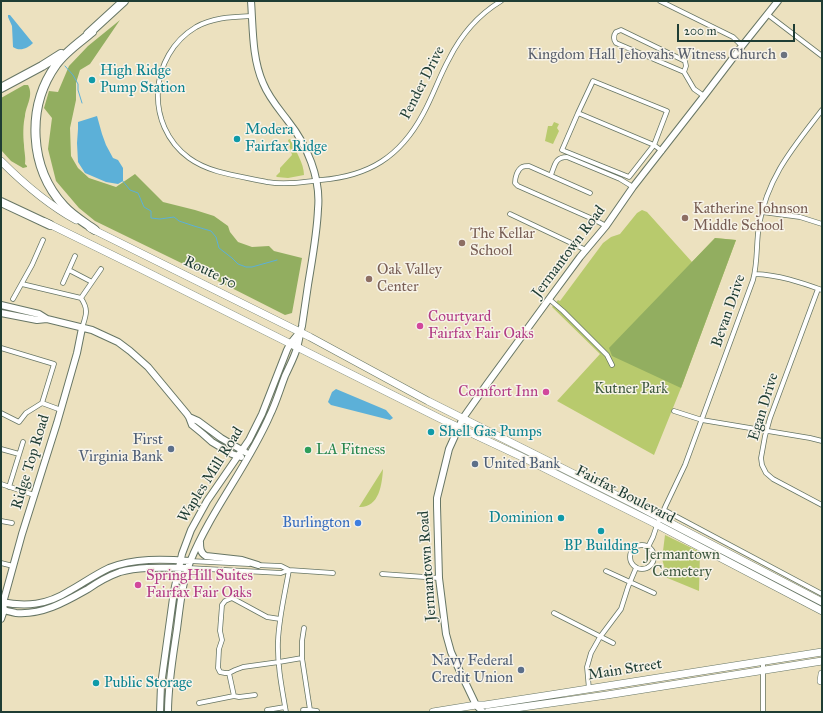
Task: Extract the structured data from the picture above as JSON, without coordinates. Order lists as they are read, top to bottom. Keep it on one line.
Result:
{"streets":{"main road":["Jermantown Road","Route 50","Ridge Top Road","Waples Mill Road","Fairfax Boulevard","Main Street"],"street":["Pender Drive","Bevan Drive","Egan Drive"]},"crossings":[["Pender Drive","Waples Mill Road"],["Jermantown Road","Fairfax Boulevard"],["Jermantown Road","Main Street"],["Route 50","Waples Mill Road"],["Route 50","Fairfax Boulevard"],["Bevan Drive","Fairfax Boulevard"]],"parks":["Kutner Park","Jermantown Cemetery"],"places":["Kingdom Hall Jehovahs Witness Church","High Ridge Pump Station","Modera Fairfax Ridge","Katherine Johnson Middle School","The Kellar School","Oak Valley Center","Courtyard Fairfax Fair Oaks","Comfort Inn","Shell Gas Pumps","First Virginia Bank","LA Fitness","United Bank","Dominion","Burlington","BP Building","SpringHill Suites Fairfax Fair Oaks","Navy Federal Credit Union","Public Storage"],"scale_bar":"200 m"}
